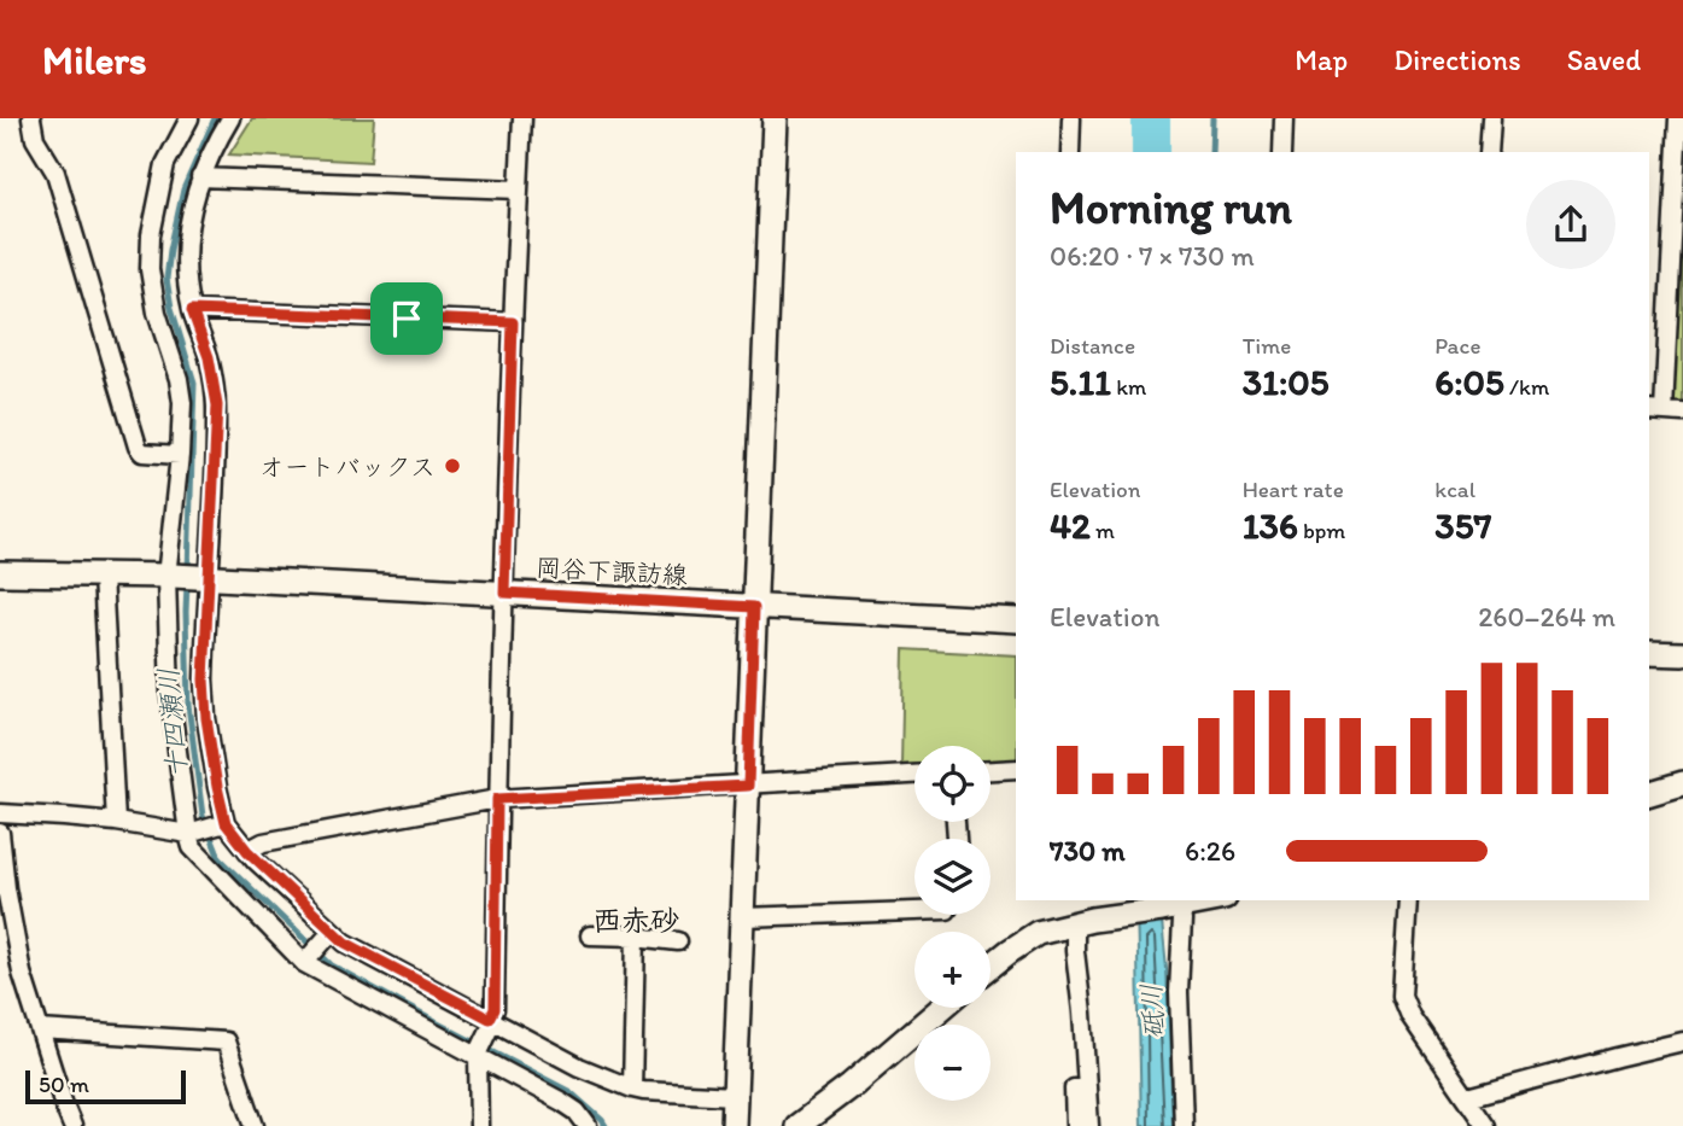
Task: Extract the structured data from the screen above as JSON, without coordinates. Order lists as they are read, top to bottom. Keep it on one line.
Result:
{"streets":{"street":["岡谷下諏訪線"]},"districts":["西赤砂"],"water":["十四瀬川","砥川"],"places":["オートバックス"],"scale_bar":"50 m","page":{"header":"Milers","nav":["Map","Directions","Saved"],"heading":["Morning run","06:20 · 7 × 730 m"],"stats":[["Distance","5.11 km"],["Time","31:05"],["Pace","6:05 /km"],["Elevation","42 m"],["Heart rate","136 bpm"],["kcal","357"]],"chart":["Elevation","260–264 m"],"map_buttons":["+","−"],"list":[{"name":"730 m","note":"6:26"}],"scale":"50 m"}}
